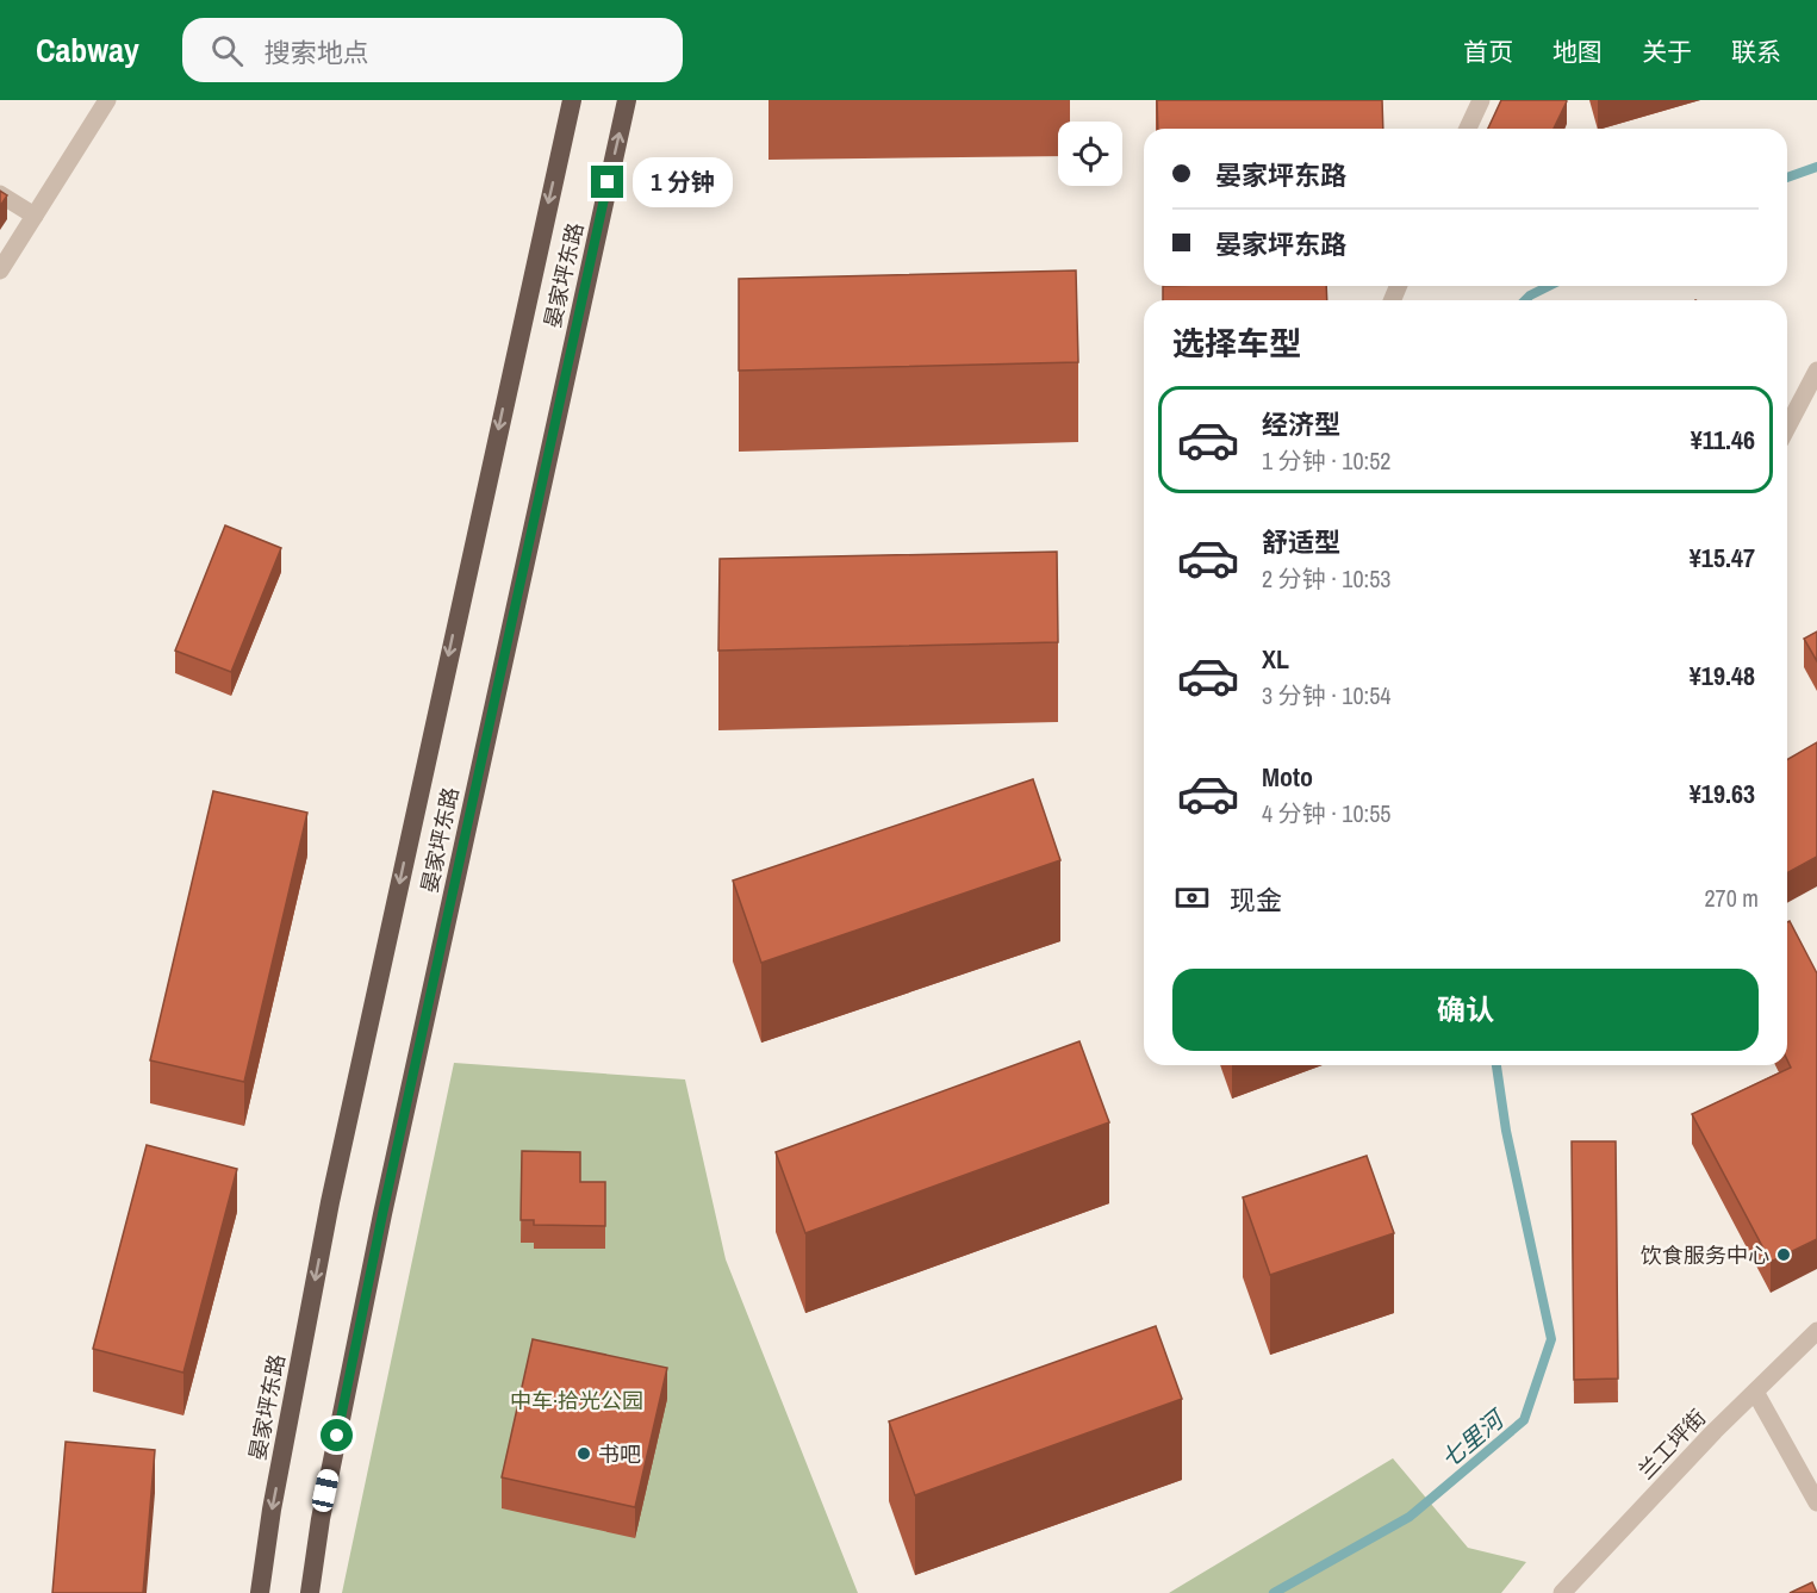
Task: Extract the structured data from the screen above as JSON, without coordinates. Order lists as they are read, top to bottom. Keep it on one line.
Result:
{"streets":{"highway":["晏家坪东路"],"street":["兰工坪街"]},"water":["七里河"],"parks":["中车·拾光公园"],"places":["饮食服务中心","书吧"],"page":{"header":"Cabway","search":"搜索地点","nav":["首页","地图","关于","联系"],"banner":["晏家坪东路","晏家坪东路"],"bubble":"1 分钟","heading":"选择车型","list":[{"name":"经济型","note":"1 分钟 · 10:52","value":"¥11.46"},{"name":"舒适型","note":"2 分钟 · 10:53","value":"¥15.47"},{"name":"XL","note":"3 分钟 · 10:54","value":"¥19.48"},{"name":"Moto","note":"4 分钟 · 10:55","value":"¥19.63"}],"pay":["现金","270 m"],"buttons":"确认"}}
